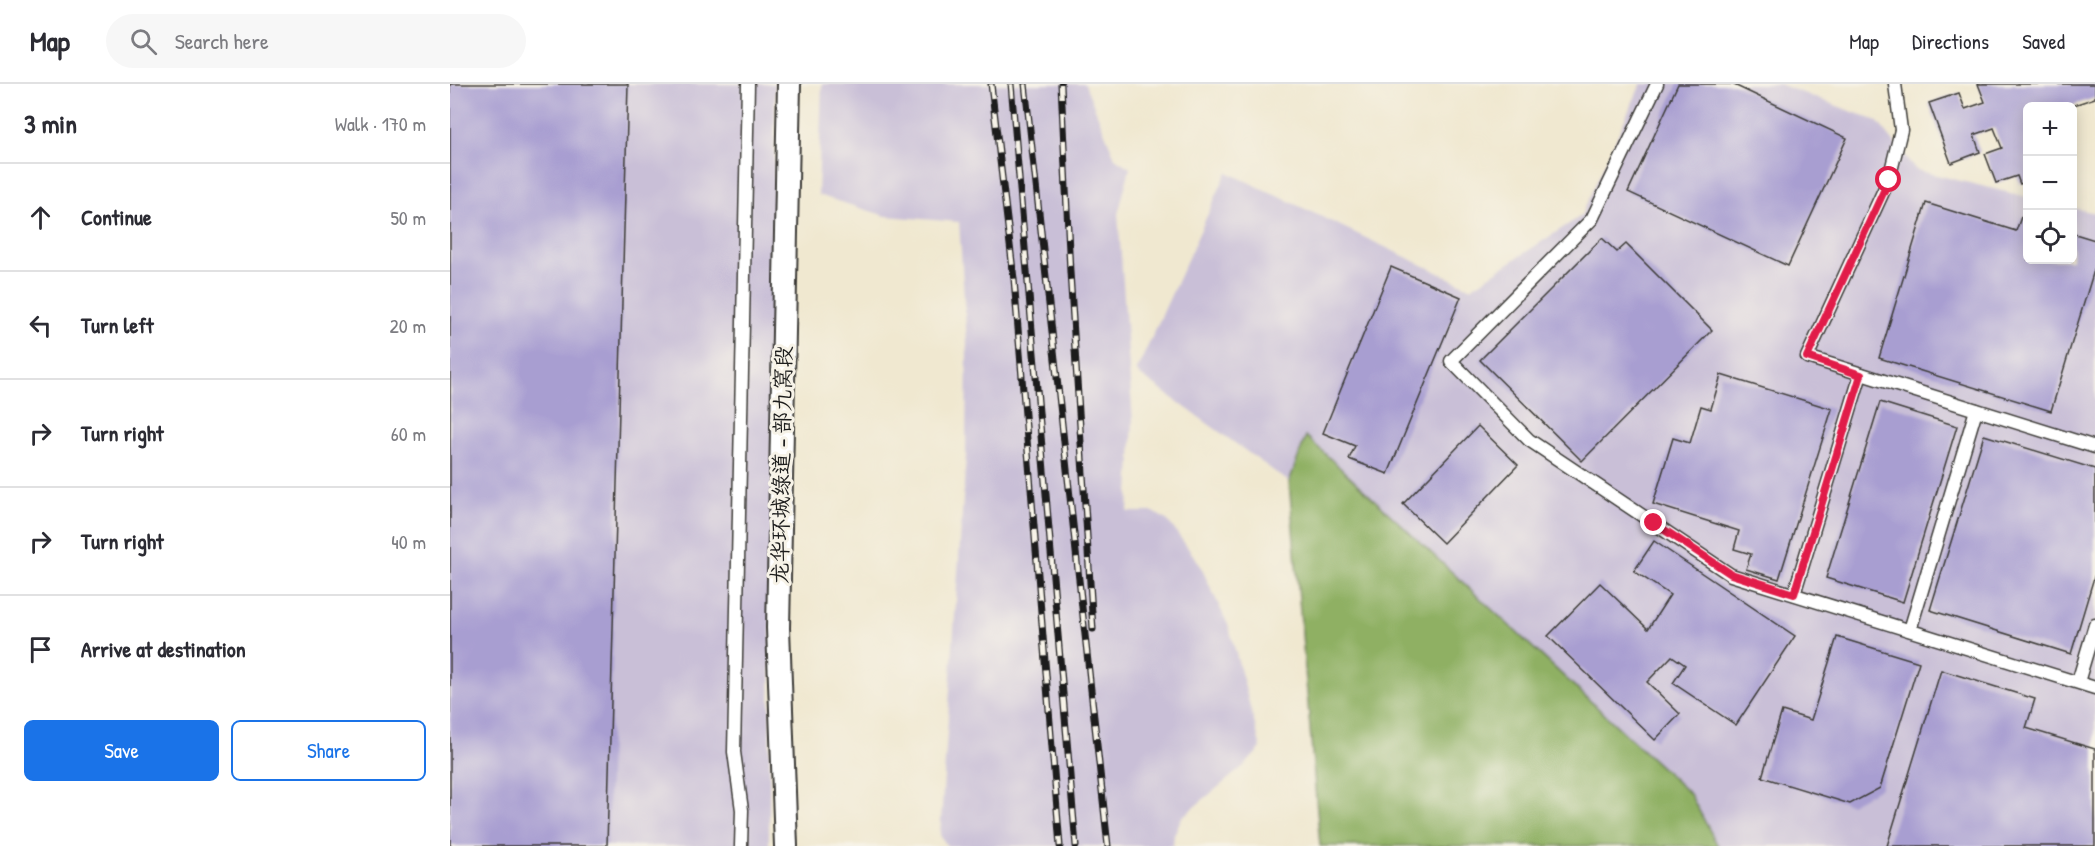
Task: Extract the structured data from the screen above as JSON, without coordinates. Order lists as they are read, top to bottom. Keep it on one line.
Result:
{"streets":{"street":["龙华环城绿道 - 部九窝段"]},"page":{"header":"Map","search":"Search here","nav":["Map","Directions","Saved"],"heading":["3 min","Walk · 170 m"],"map_buttons":["+","−"],"list":[["Continue","50 m"],["Turn left","20 m"],["Turn right","60 m"],["Turn right","40 m"],"Arrive at destination"],"buttons":["Save","Share"]}}
